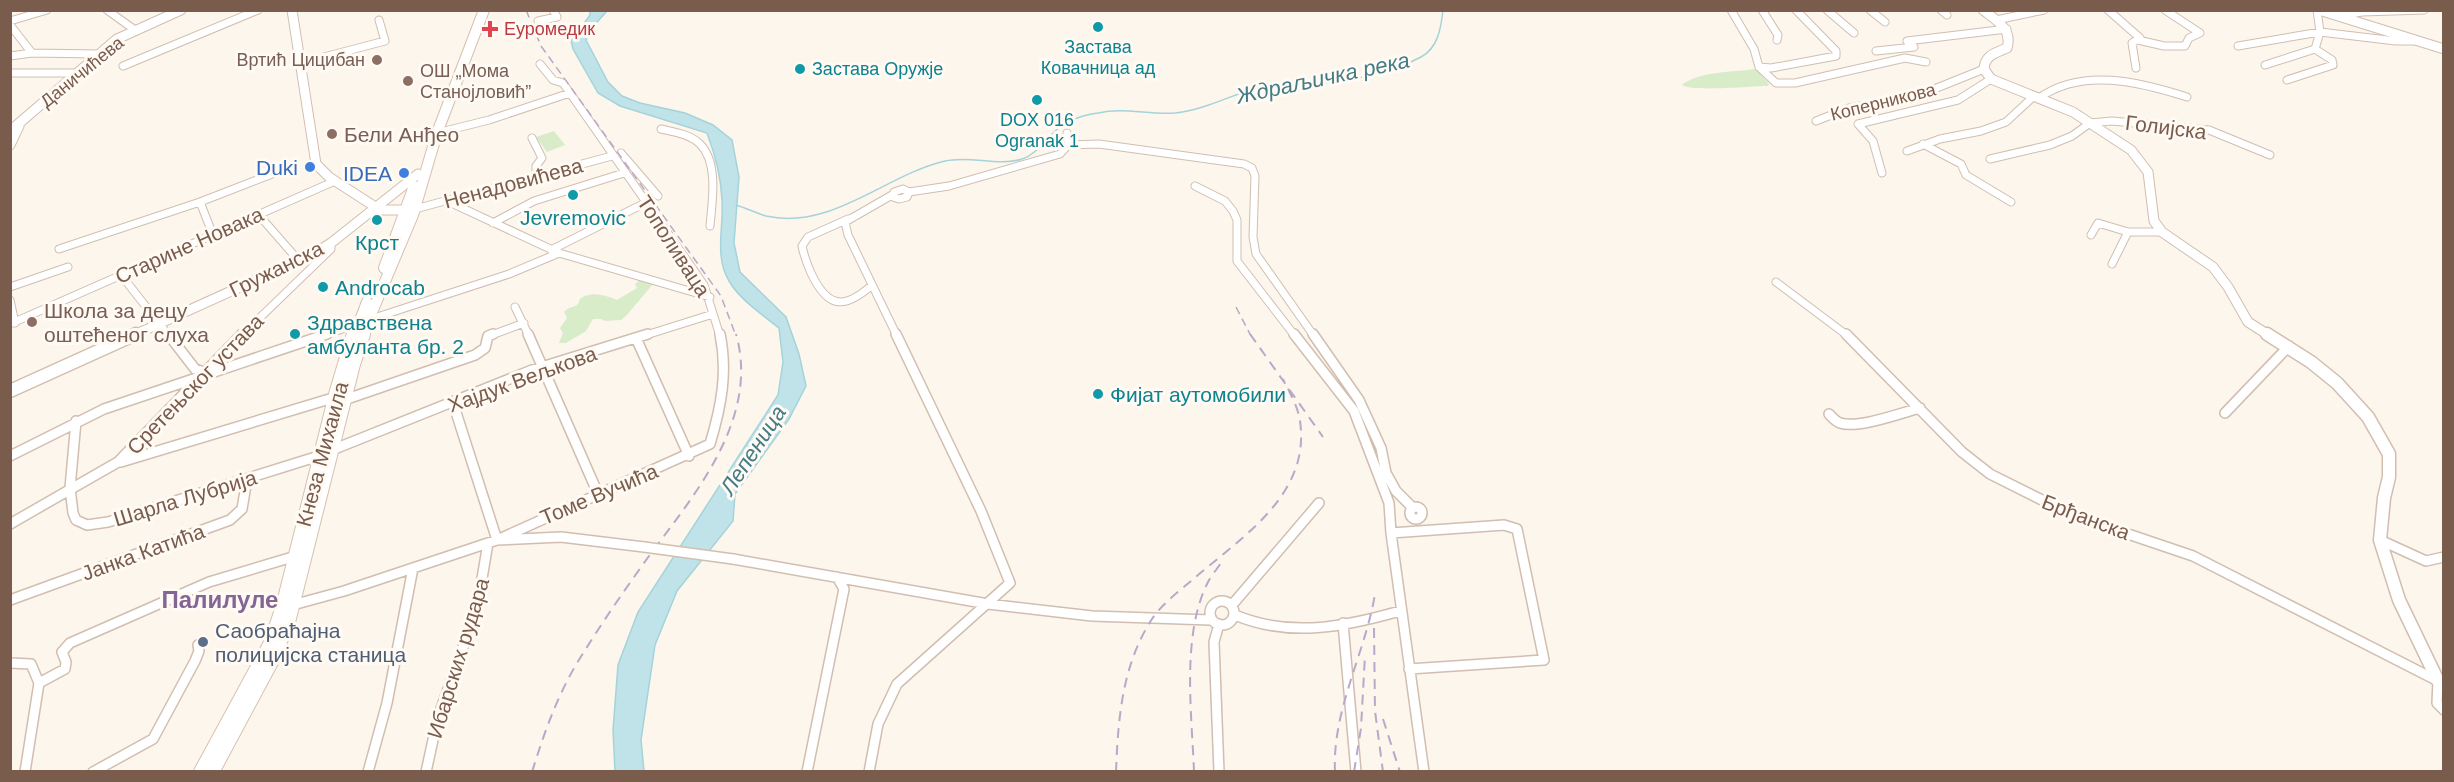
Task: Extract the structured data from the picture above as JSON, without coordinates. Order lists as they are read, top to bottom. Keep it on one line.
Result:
{"streets":{"main road":["Кнеза Михаила"],"street":["Даничићева","Коперникова","Голијска","Ненадовићева","Старине Новака","Тополиваца","Гружанска","Хајдук Вељкова","Сретењског устава","Томе Вучића","Шарла Лубрија","Брђанска","Јанка Катића","Ибарских рудара"]},"crossings":[["Ненадовићева","Тополиваца"],["Ненадовићева","Кнеза Михаила"],["Тополиваца","Хајдук Вељкова"],["Тополиваца","Томе Вучића"],["Гружанска","Сретењског устава"],["Гружанска","Кнеза Михаила"],["Хајдук Вељкова","Кнеза Михаила"],["Хајдук Вељкова","Шарла Лубрија"],["Сретењског устава","Шарла Лубрија"],["Кнеза Михаила","Томе Вучића"],["Кнеза Михаила","Шарла Лубрија"],["Томе Вучића","Ибарских рудара"],["Шарла Лубрија","Јанка Катића"]],"districts":["Палилуле"],"water":["Ждраљичка река","Лепеница"],"places":{"other":["Застава Ковачница ад","Вртић Цицибан","Застава Оружје","ОШ „Мома Станојловић”","DOX 016 Ogranak 1","Бели Анђео","Duki","IDEA","Jevremovic","Крст","Androcab","Школа за децу оштећеног слуха","Здравствена амбуланта бр. 2","Фијат аутомобили","Саобраћајна полицијска станица"],"health":["Еуромедик"]}}
